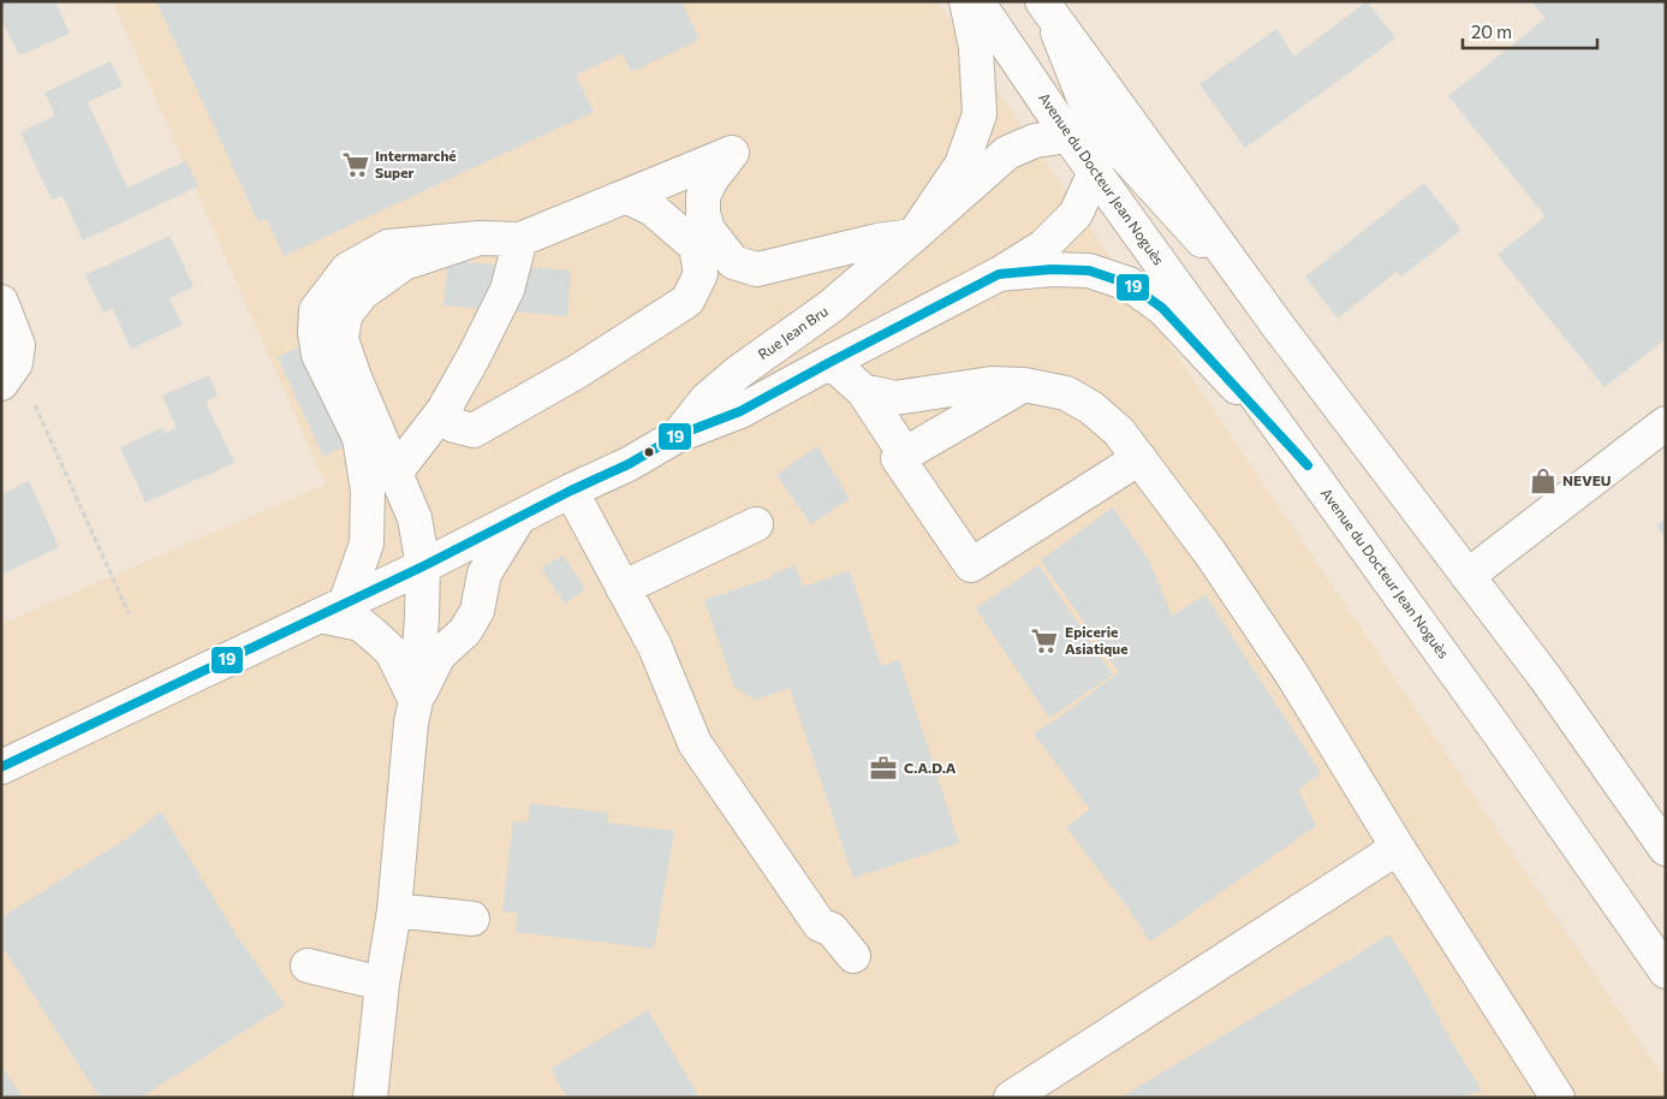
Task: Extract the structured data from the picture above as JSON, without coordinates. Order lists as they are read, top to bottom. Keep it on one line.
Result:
{"streets":{"street":["Avenue du Docteur Jean Noguès","Rue Jean Bru"]},"crossings":[["Avenue du Docteur Jean Noguès","Rue Jean Bru"]],"places":{"supermarket":["Intermarché Super","Epicerie Asiatique"],"shop":["NEVEU"],"office":["C.A.D.A"]},"lines":["transit line 19"],"scale_bar":"20 m"}
